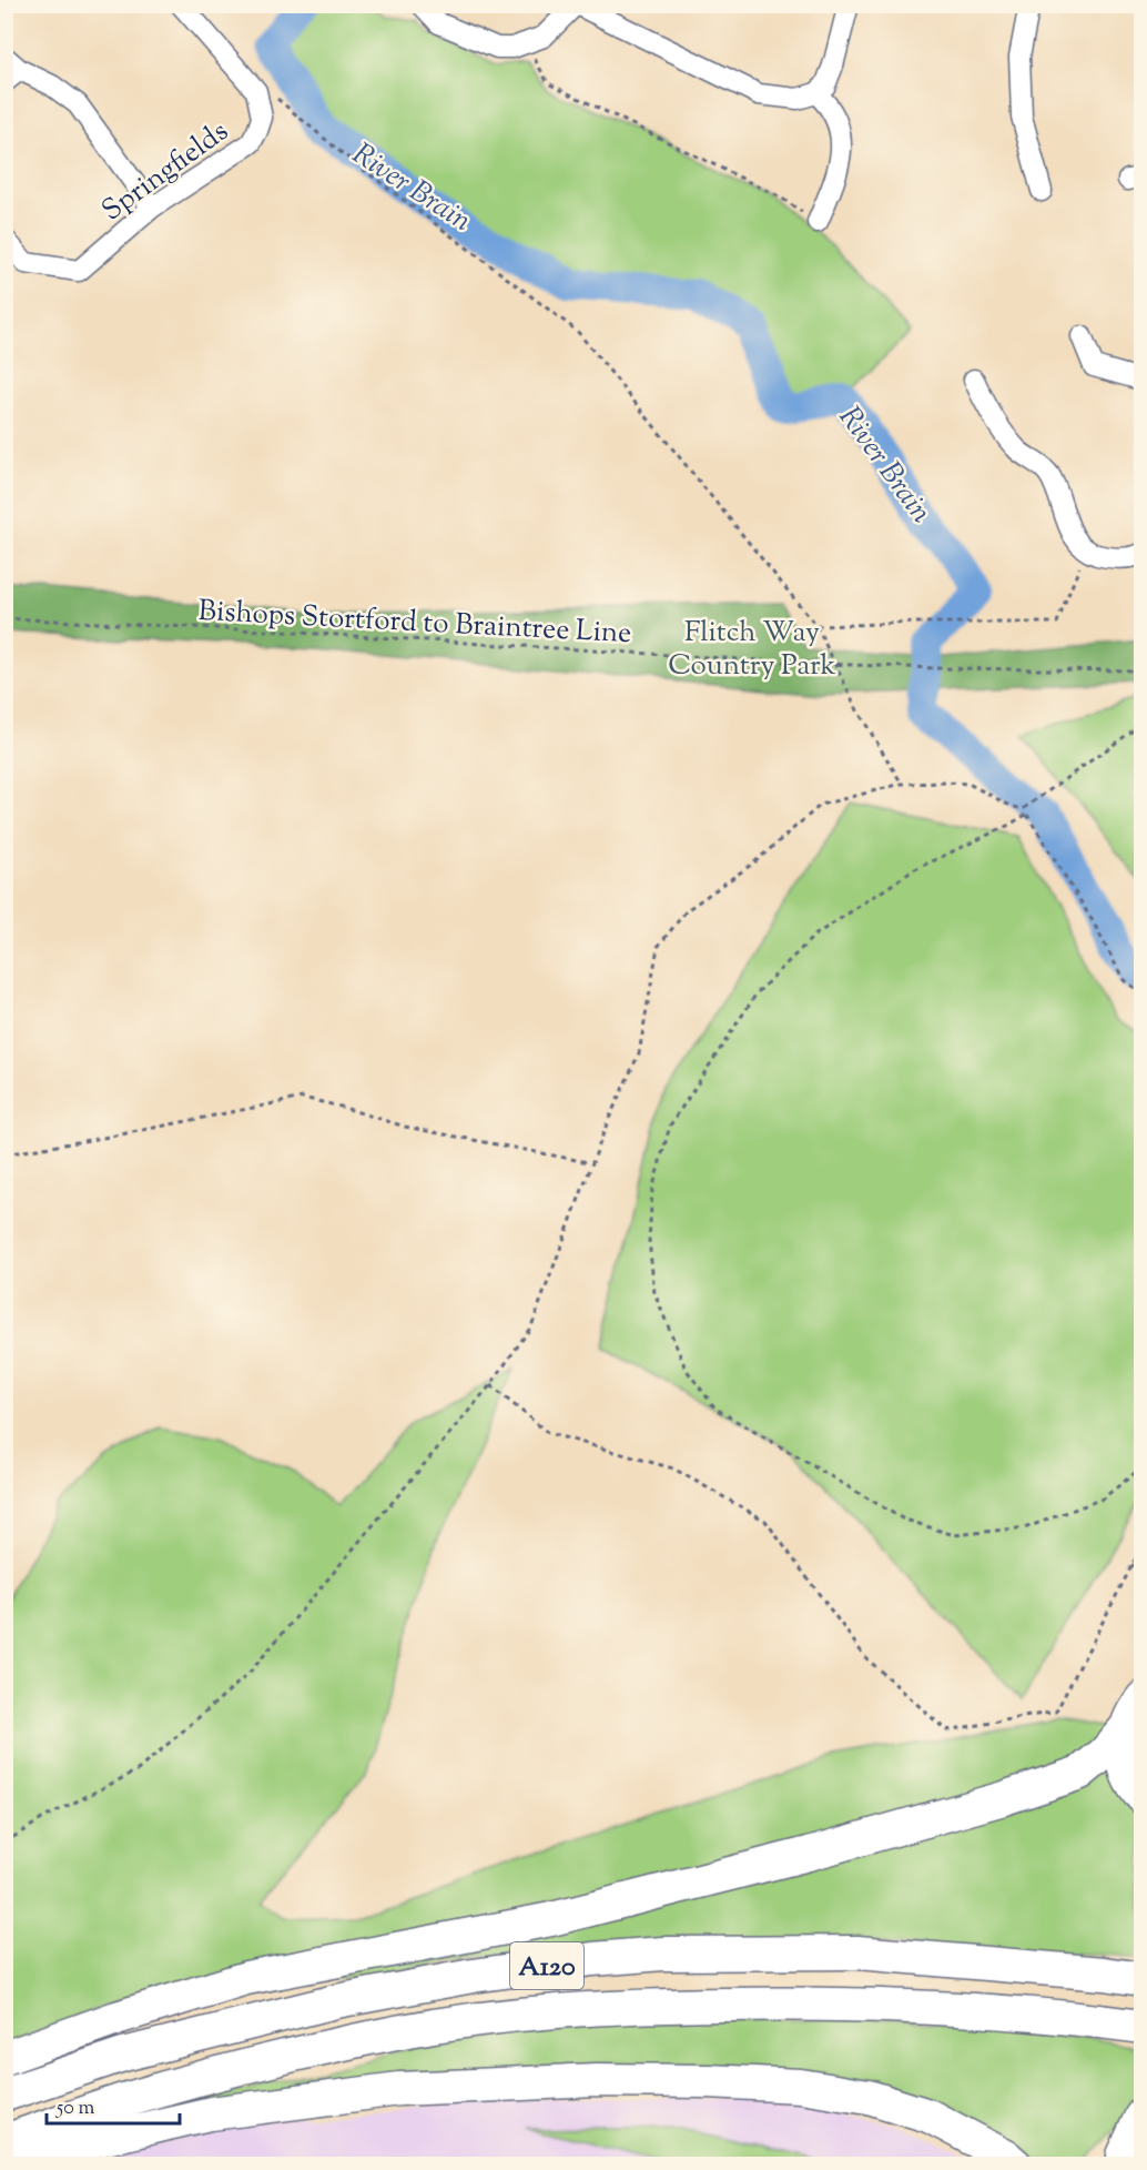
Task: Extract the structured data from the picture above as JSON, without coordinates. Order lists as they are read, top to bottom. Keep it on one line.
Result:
{"streets":{"highway":["A120"],"street":["Springfields"],"path":["Bishops Stortford to Braintree Line"]},"water":["River Brain"],"parks":["Flitch Way Country Park"],"scale_bar":"50 m"}
